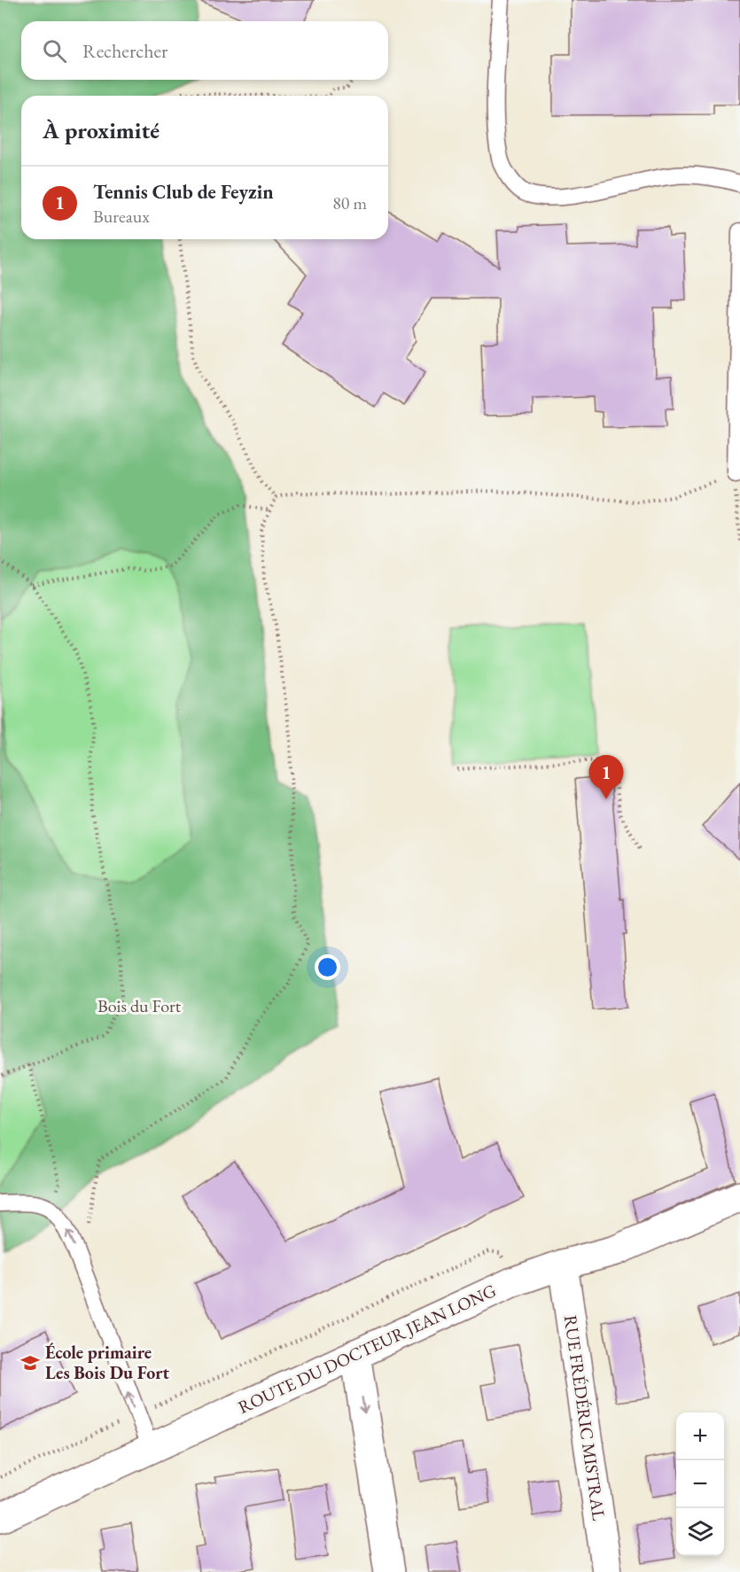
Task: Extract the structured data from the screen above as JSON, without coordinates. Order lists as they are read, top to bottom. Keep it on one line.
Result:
{"streets":{"street":["ROUTE DU DOCTEUR JEAN LONG","RUE FRÉDÉRIC MISTRAL"]},"crossings":[["ROUTE DU DOCTEUR JEAN LONG","RUE FRÉDÉRIC MISTRAL"]],"parks":["Bois du Fort"],"places":{"school or university":["École primaire Les Bois Du Fort"]},"page":{"search":"Rechercher","heading":"À proximité","list":[{"mark":"1","name":"Tennis Club de Feyzin","note":"Bureaux","value":"80 m"}],"pins":"1","map_buttons":["+","−"]}}
